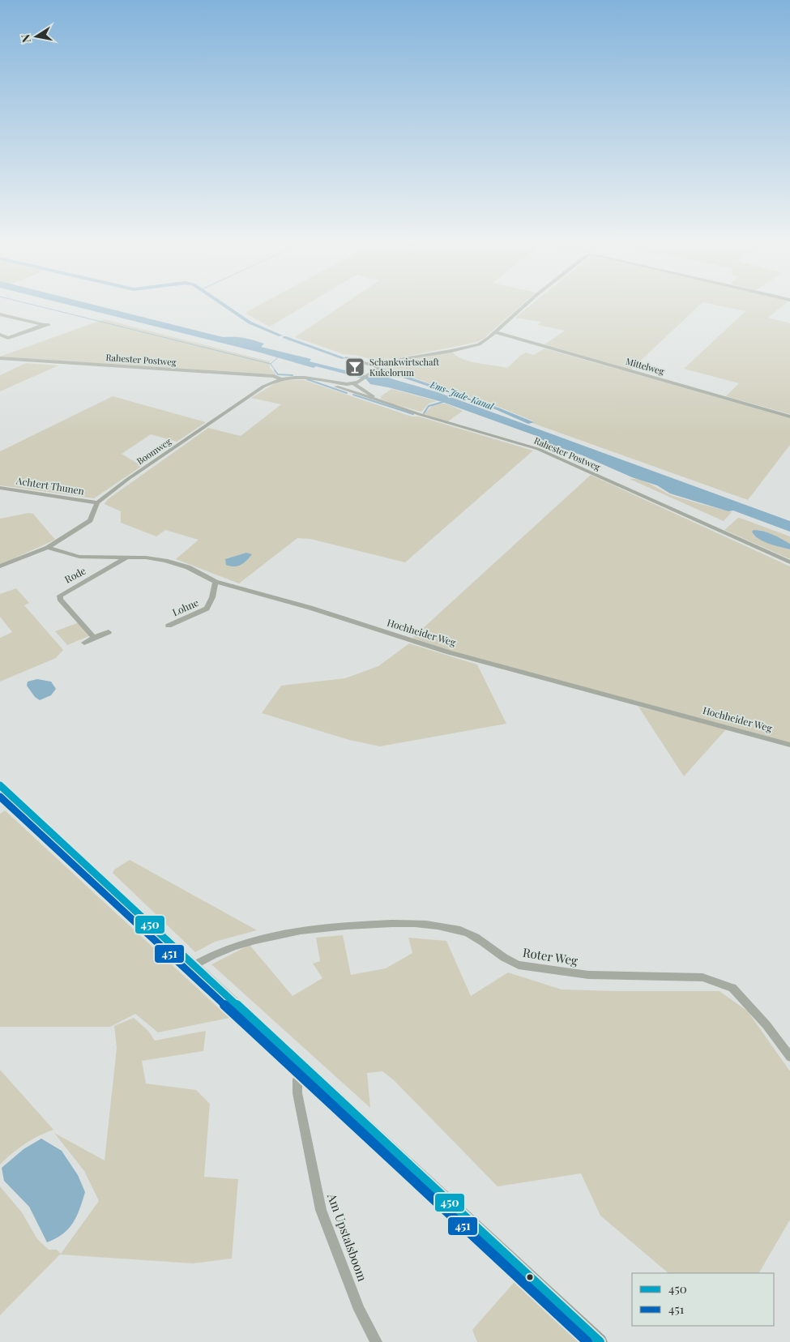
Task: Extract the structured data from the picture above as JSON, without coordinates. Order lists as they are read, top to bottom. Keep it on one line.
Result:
{"streets":{"street":["Rahester Postweg","Mittelweg","Boomweg","Achtert Thunen","Rode","Lohne","Hochheider Weg","Roter Weg","Am Upstalsboom"]},"crossings":[["Rahester Postweg","Boomweg"],["Boomweg","Achtert Thunen"],["Boomweg","Hochheider Weg"],["Rode","Hochheider Weg"],["Lohne","Hochheider Weg"]],"water":["Ems-Jade-Kanal"],"places":{"bar":["Schankwirtschaft Kukelorum"]},"lines":["transit line 450","transit line 451"],"legend":["450","451"],"north":"left"}
